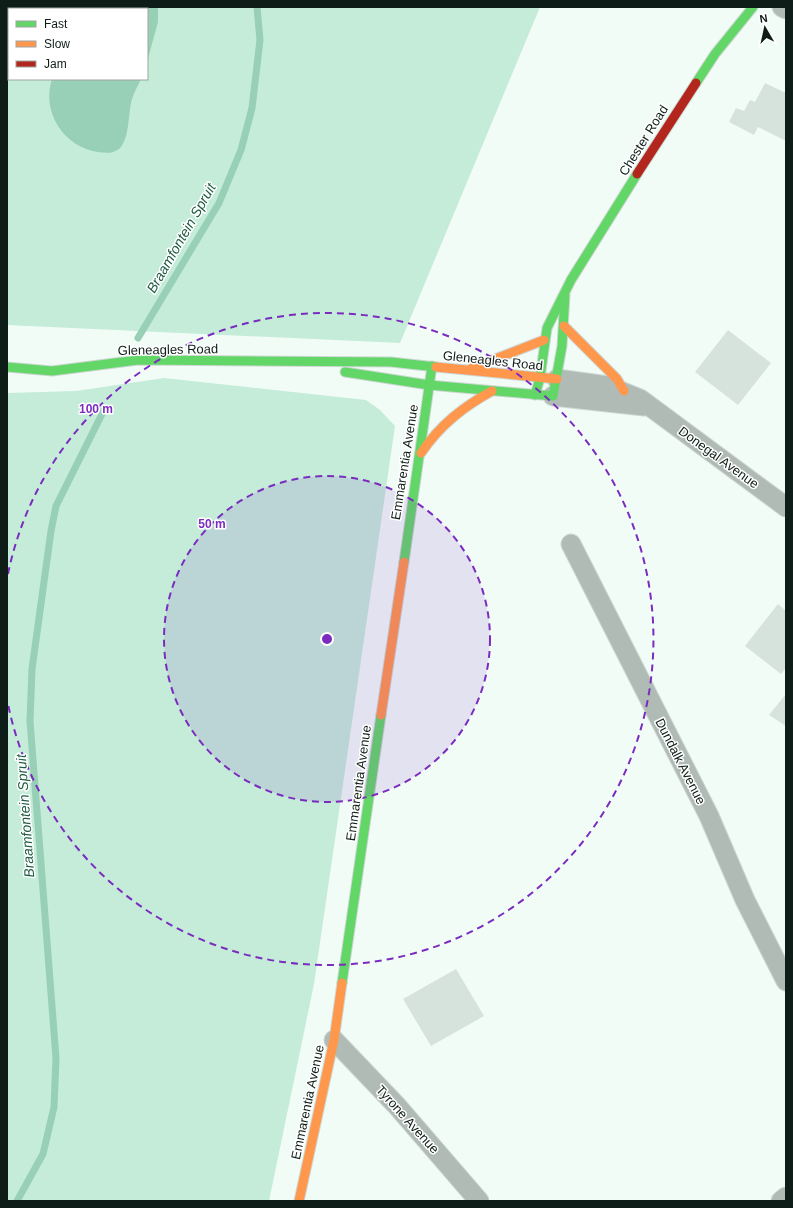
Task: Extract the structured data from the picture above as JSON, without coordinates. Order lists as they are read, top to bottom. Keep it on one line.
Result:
{"streets":{"street":["Chester Road","Gleneagles Road","Donegal Avenue","Emmarentia Avenue","Dundalk Avenue","Tyrone Avenue"]},"crossings":[["Chester Road","Gleneagles Road"],["Chester Road","Donegal Avenue"],["Gleneagles Road","Donegal Avenue"],["Gleneagles Road","Emmarentia Avenue"],["Emmarentia Avenue","Tyrone Avenue"]],"water":["Braamfontein Spruit"],"legend":["Fast","Slow","Jam"],"north":"top","rings":["100 m","50 m"]}
